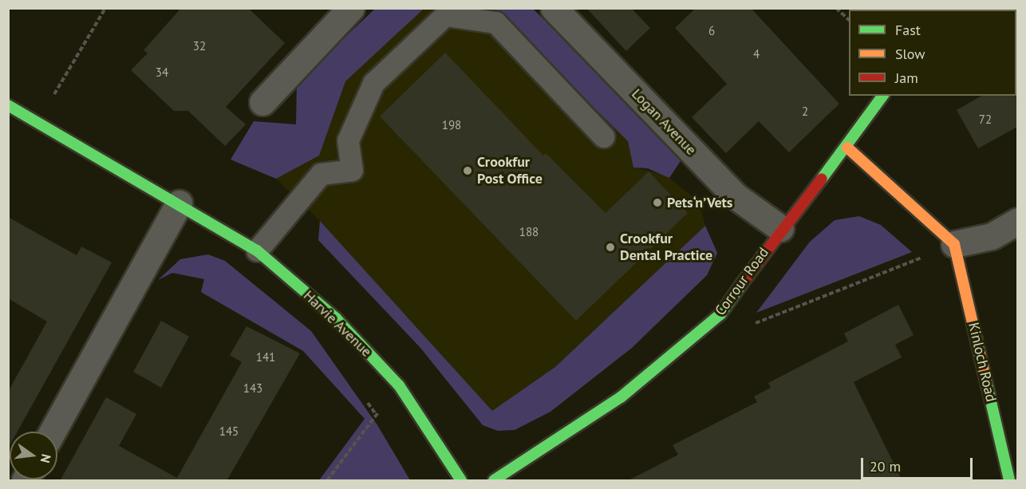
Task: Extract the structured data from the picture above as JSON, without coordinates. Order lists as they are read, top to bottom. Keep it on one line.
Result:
{"streets":{"street":["Logan Avenue","Corrour Road","Harvie Avenue","Kinloch Road"]},"crossings":[["Logan Avenue","Corrour Road"]],"places":["Crookfur Post Office","Pets‘n’Vets","Crookfur Dental Practice"],"house_numbers":["6","32","4","34","2","72","198","188","141","143","145"],"legend":["Fast","Slow","Jam"],"scale_bar":"20 m","north":"right"}
